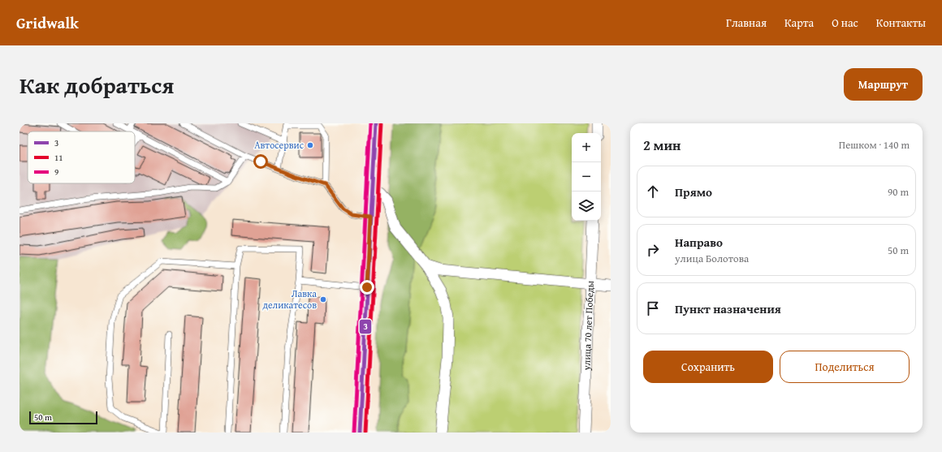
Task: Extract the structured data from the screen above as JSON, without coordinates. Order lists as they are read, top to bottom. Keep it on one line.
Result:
{"streets":{"street":["улица 70 лет Победы"]},"places":["Автосервис","Лавка деликатесов"],"lines":["transit line 3","transit line 11","transit line 9"],"legend":["3","11","9"],"scale_bar":"50 m","page":{"header":"Gridwalk","nav":["Главная","Карта","О нас","Контакты"],"title":"Как добраться","buttons":["Маршрут",["Сохранить","Поделиться"]],"heading":["2 мин","Пешком · 140 m"],"map_buttons":["+","−"],"list":[["Прямо","90 m"],["Направо","улица Болотова","50 m"],"Пункт назначения"],"scale":"50 m"}}
